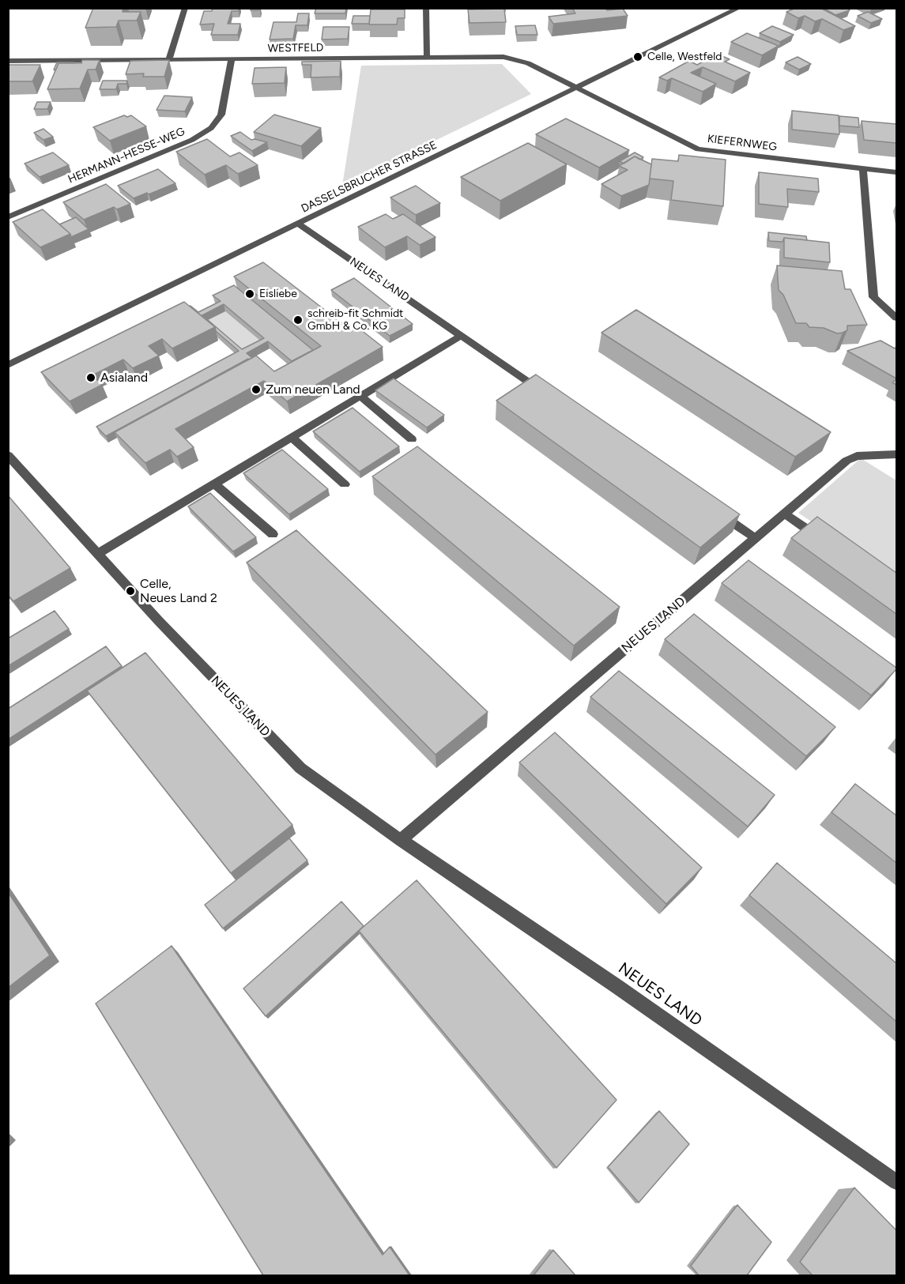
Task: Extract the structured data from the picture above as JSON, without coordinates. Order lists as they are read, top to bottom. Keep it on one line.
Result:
{"streets":{"street":["WESTFELD","KIEFERNWEG","HERMANN-HESSE-WEG","DASSELSBRUCHER STRASSE","NEUES LAND"]},"crossings":[["WESTFELD","KIEFERNWEG"],["WESTFELD","HERMANN-HESSE-WEG"],["WESTFELD","DASSELSBRUCHER STRASSE"],["KIEFERNWEG","DASSELSBRUCHER STRASSE"],["DASSELSBRUCHER STRASSE","NEUES LAND"]],"places":["Celle, Westfeld","Eisliebe","schreib-fit Schmidt GmbH & Co. KG","Asialand","Zum neuen Land","Celle, Neues Land 2"]}
